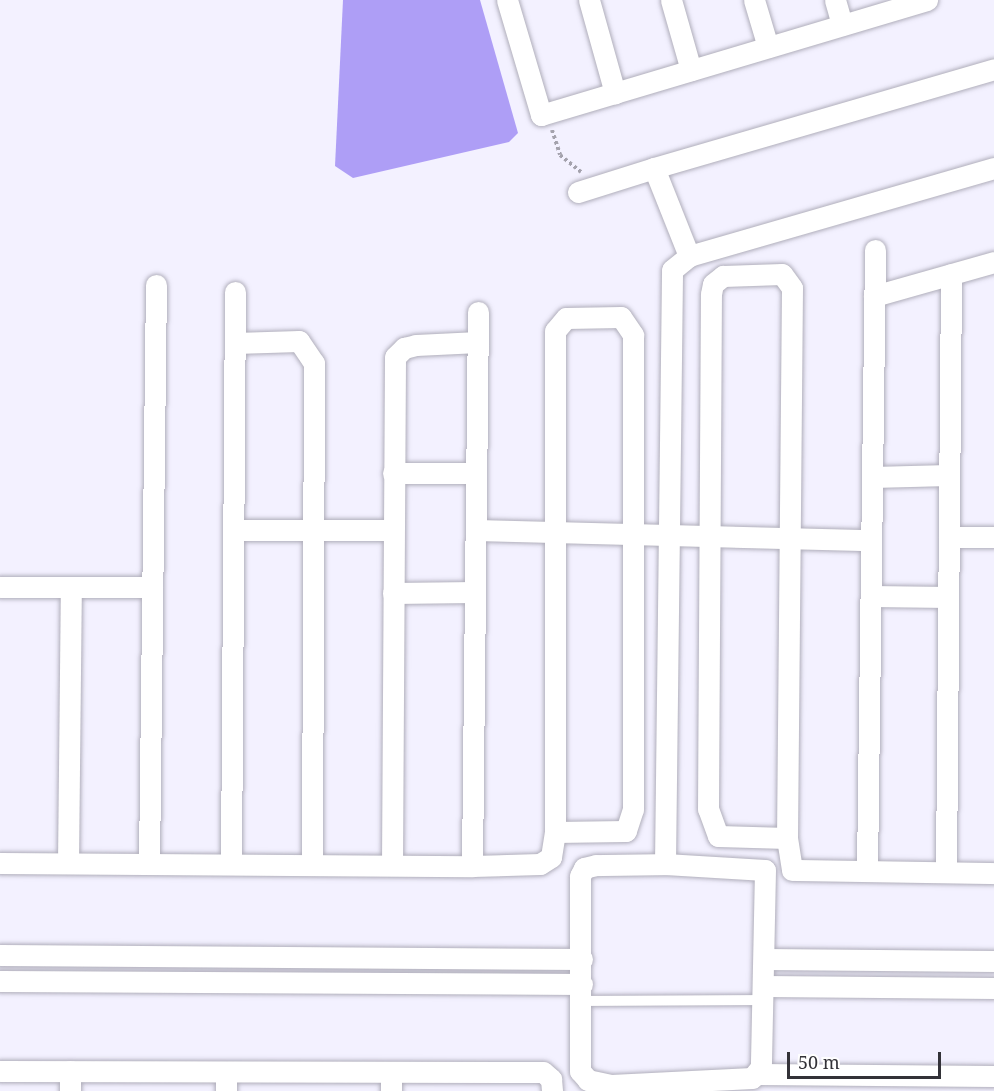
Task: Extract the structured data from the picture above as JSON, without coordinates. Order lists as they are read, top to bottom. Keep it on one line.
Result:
{"scale_bar":"50 m"}
